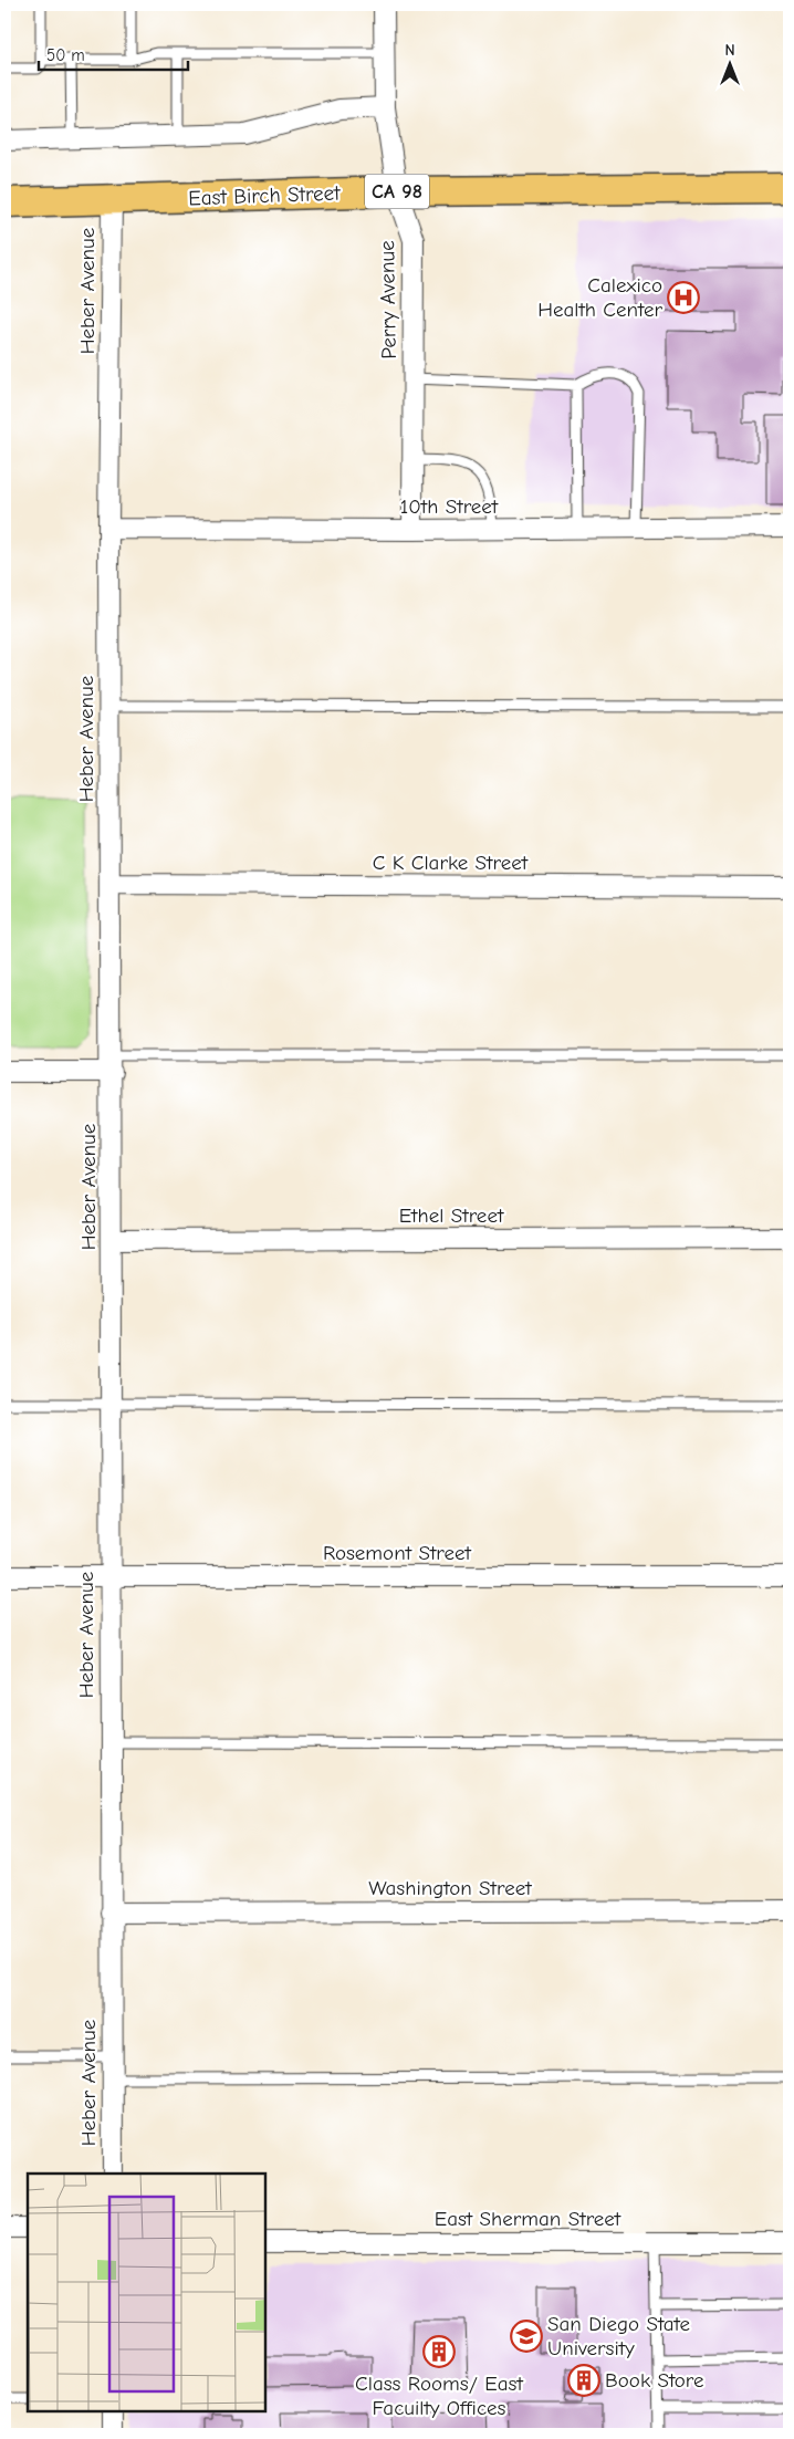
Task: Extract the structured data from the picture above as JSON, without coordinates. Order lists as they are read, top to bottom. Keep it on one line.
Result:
{"streets":{"main road":["CA 98","East Birch Street"],"street":["Heber Avenue","Perry Avenue","10th Street","C K Clarke Street","Ethel Street","Rosemont Street","Washington Street","East Sherman Street"]},"crossings":[["East Birch Street","Heber Avenue"],["East Birch Street","Perry Avenue"],["Heber Avenue","10th Street"],["Heber Avenue","C K Clarke Street"],["Heber Avenue","Ethel Street"],["Heber Avenue","Rosemont Street"],["Heber Avenue","Washington Street"],["Perry Avenue","10th Street"]],"places":{"hospital":["Calexico Health Center"],"school or university":["San Diego State University"],"building":["Class Rooms/ East Facuilty Offices","Book Store"]},"scale_bar":"50 m","north":"top"}
